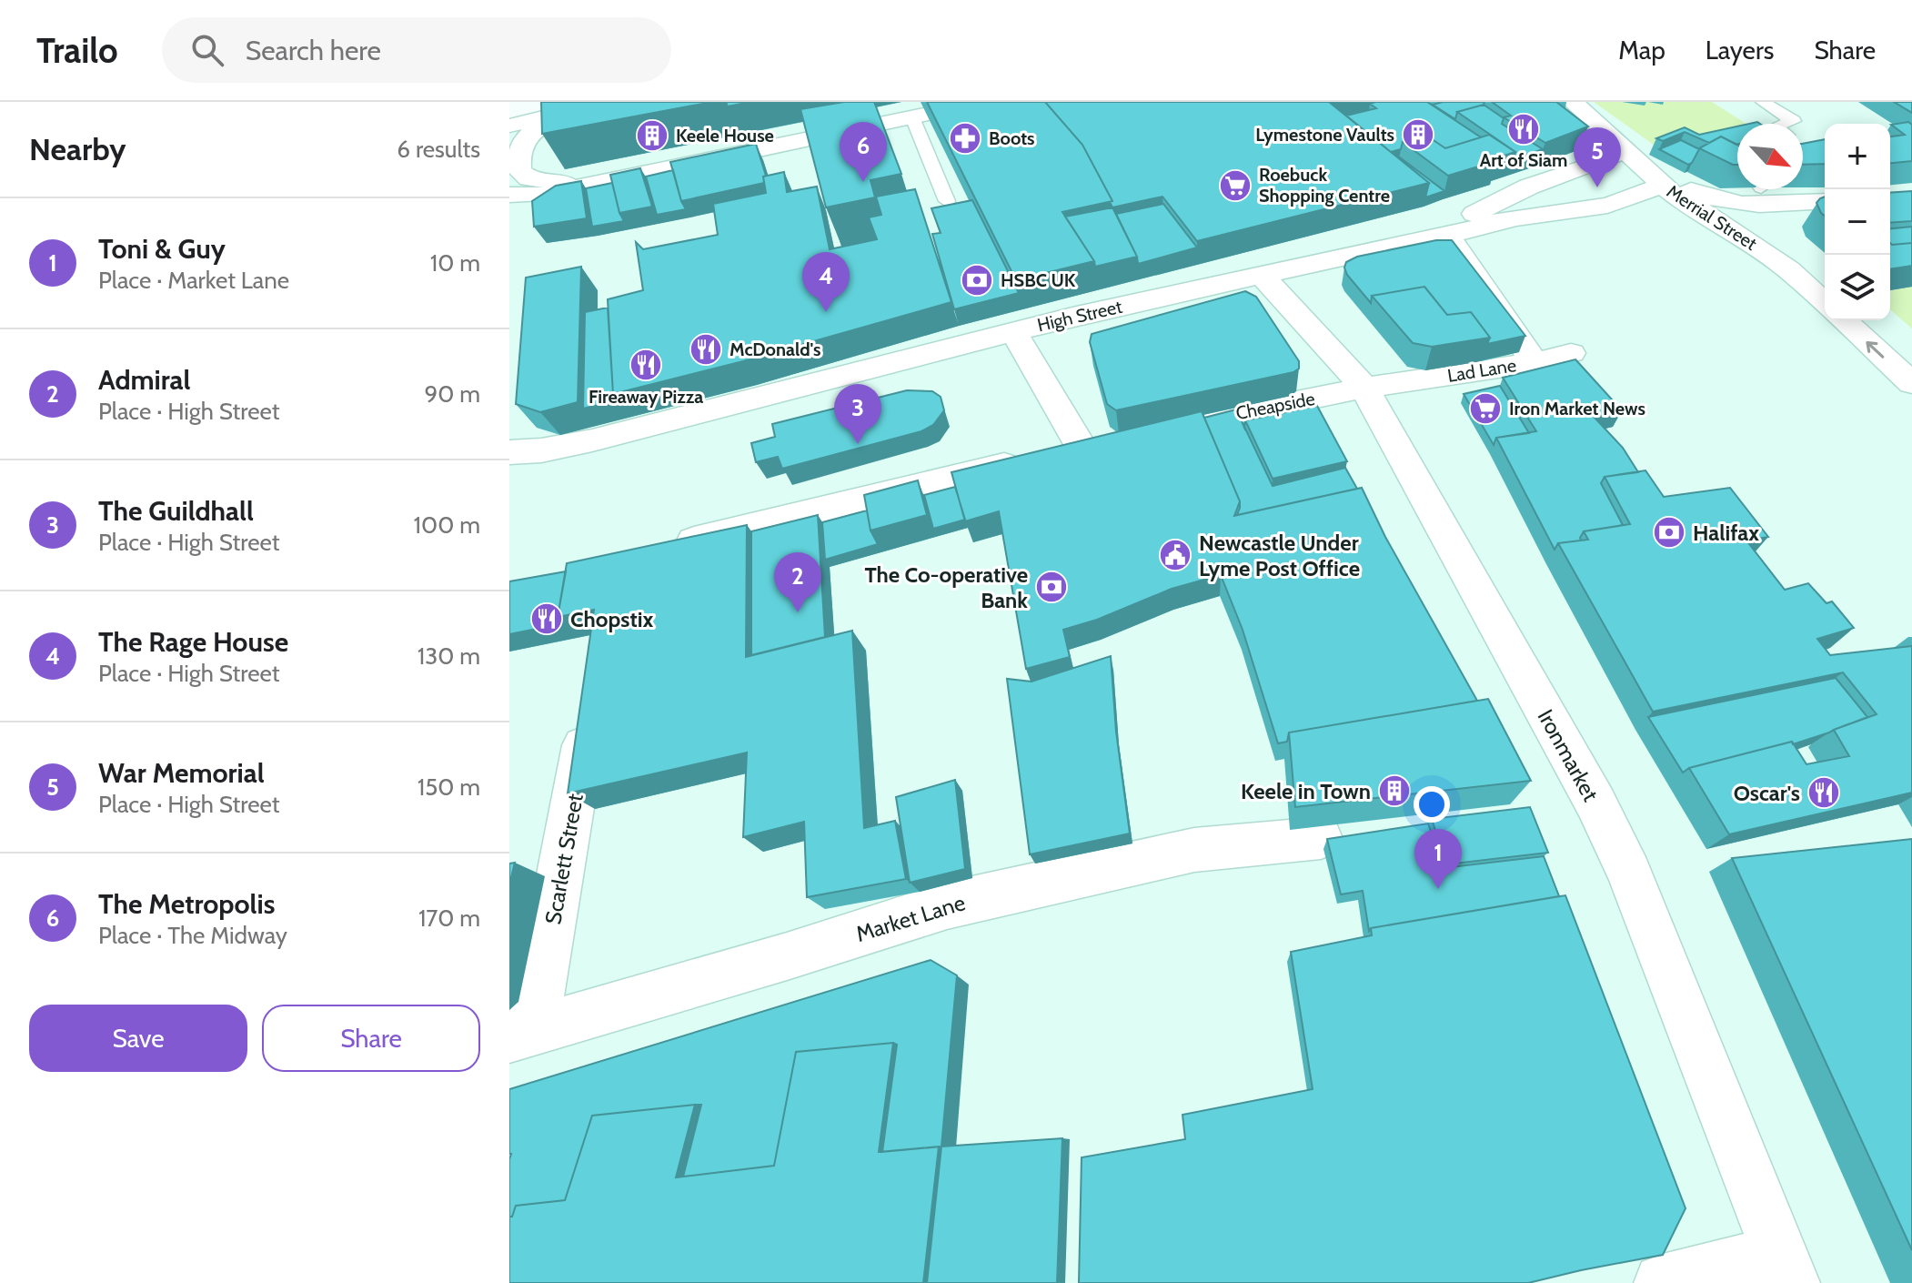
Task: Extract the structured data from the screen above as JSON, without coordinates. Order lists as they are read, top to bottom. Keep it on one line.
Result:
{"streets":{"main road":["Merrial Street","High Street","Lad Lane","Cheapside","Ironmarket","Scarlett Street","Market Lane"]},"crossings":[["High Street","Lad Lane"],["High Street","Ironmarket"],["Lad Lane","Cheapside"],["Lad Lane","Ironmarket"],["Cheapside","Ironmarket"],["Scarlett Street","Market Lane"]],"places":{"restaurant":["Art of Siam","McDonald's","Fireaway Pizza","Chopstix","Oscar's"],"building":["Lymestone Vaults","Keele House","Keele in Town"],"pharmacy":["Boots"],"supermarket":["Roebuck Shopping Centre","Iron Market News"],"bank":["HSBC UK","Halifax","The Co-operative Bank"],"public building":["Newcastle Under Lyme Post Office"]},"north":"bottom right","page":{"header":"Trailo","search":"Search here","nav":["Map","Layers","Share"],"heading":["Nearby","6 results"],"pins":["6","5","4","3","2","1"],"map_buttons":["+","−"],"list":[{"mark":"1","name":"Toni & Guy","note":"Place · Market Lane","value":"10 m"},{"mark":"2","name":"Admiral","note":"Place · High Street","value":"90 m"},{"mark":"3","name":"The Guildhall","note":"Place · High Street","value":"100 m"},{"mark":"4","name":"The Rage House","note":"Place · High Street","value":"130 m"},{"mark":"5","name":"War Memorial","note":"Place · High Street","value":"150 m"},{"mark":"6","name":"The Metropolis","note":"Place · The Midway","value":"170 m"}],"buttons":["Save","Share"]}}
